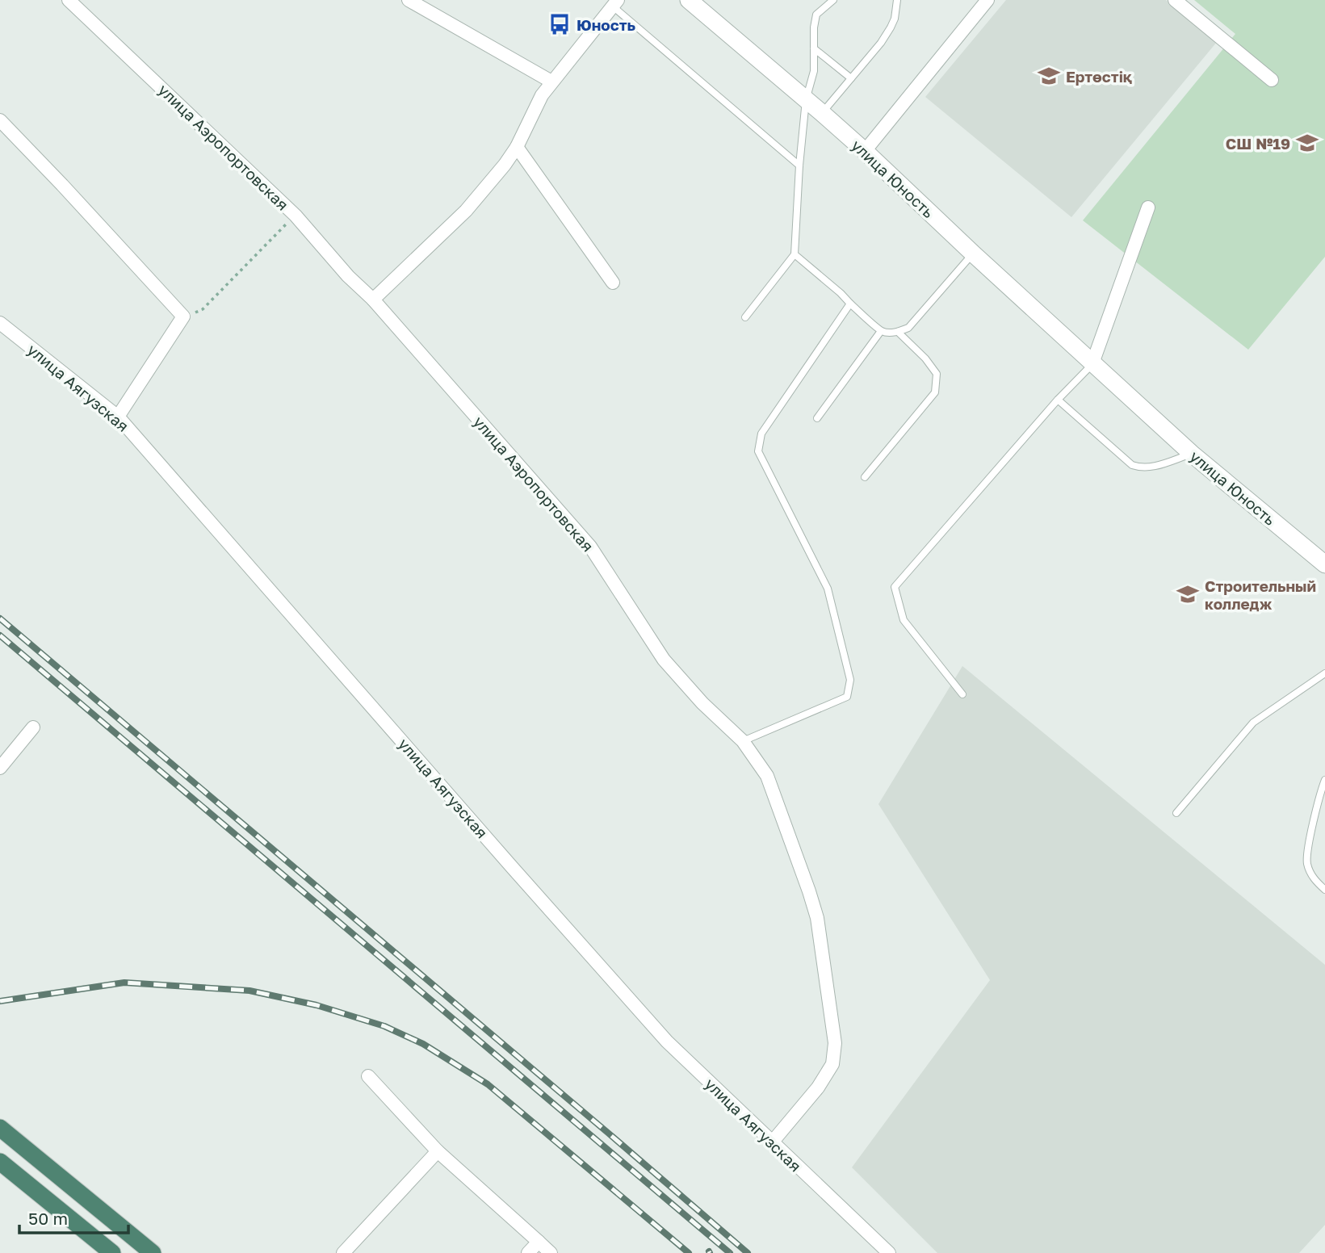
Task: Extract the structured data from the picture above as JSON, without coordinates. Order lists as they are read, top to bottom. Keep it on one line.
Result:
{"streets":{"street":["улица Аэропортовская","улица Юность","улица Аягузская"]},"crossings":[["улица Аэропортовская","улица Аягузская"]],"places":{"bus stop":["Юность"],"school or university":["Ертөстіқ","СШ №19","Строительный колледж"]},"scale_bar":"50 m"}
